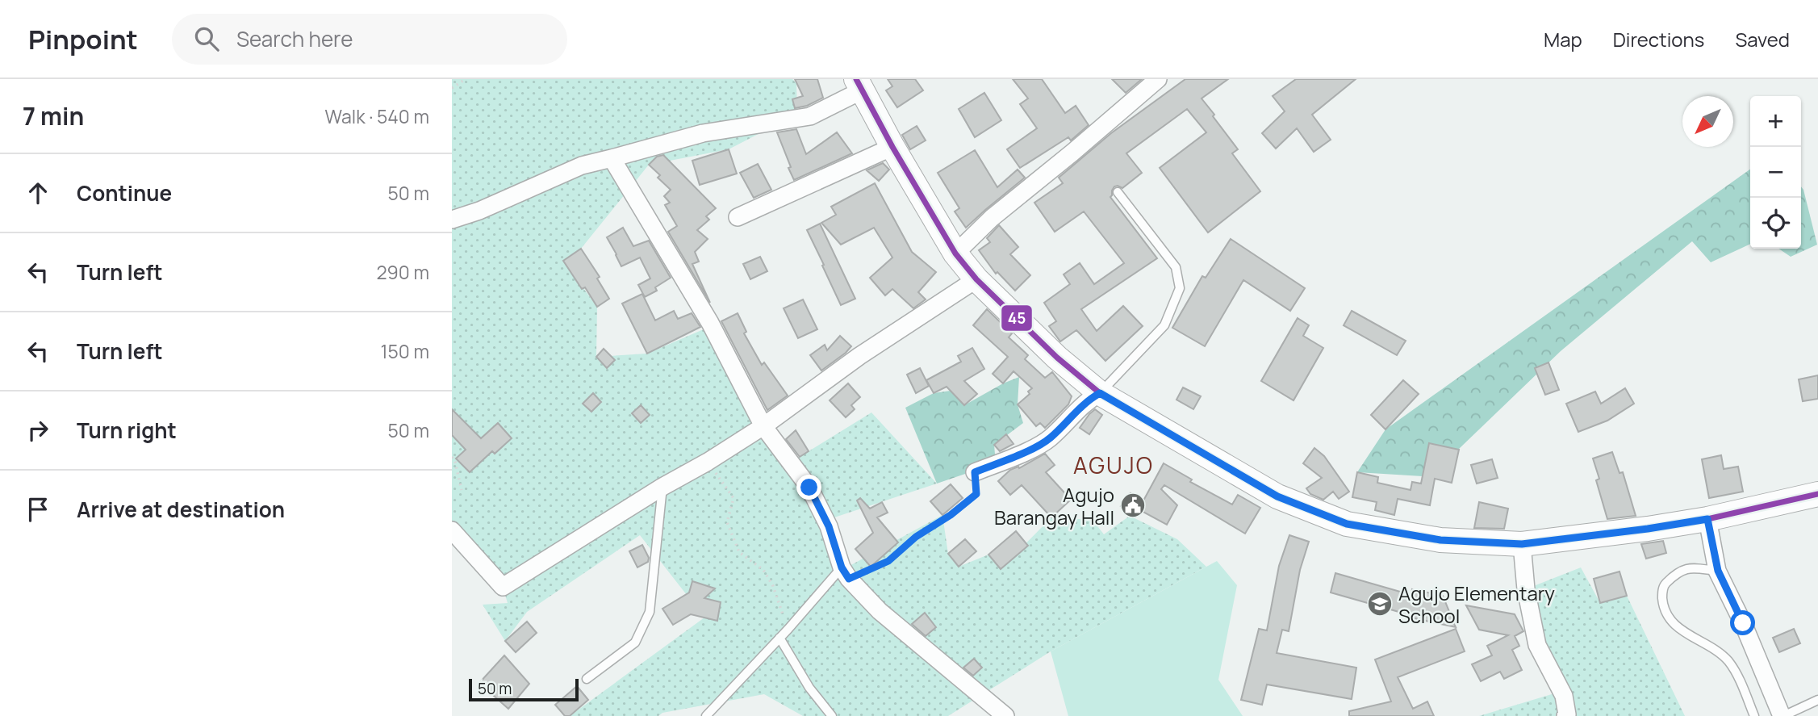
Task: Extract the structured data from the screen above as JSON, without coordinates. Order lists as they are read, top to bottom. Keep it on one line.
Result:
{"districts":["AGUJO"],"places":{"public building":["Agujo Barangay Hall"],"school or university":["Agujo Elementary School"]},"lines":["transit line 45"],"scale_bar":"50 m","north":"bottom left","page":{"header":"Pinpoint","search":"Search here","nav":["Map","Directions","Saved"],"heading":["7 min","Walk · 540 m"],"map_buttons":["+","−"],"list":[["Continue","50 m"],["Turn left","290 m"],["Turn left","150 m"],["Turn right","50 m"],"Arrive at destination"],"scale":"50 m"}}
